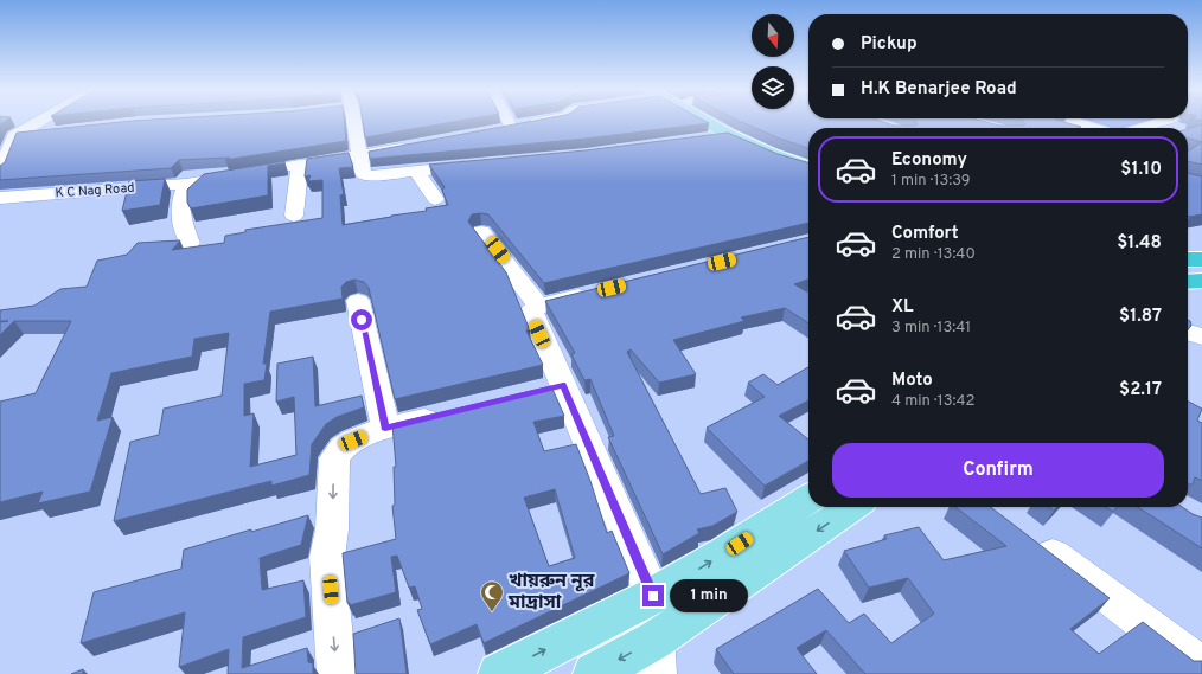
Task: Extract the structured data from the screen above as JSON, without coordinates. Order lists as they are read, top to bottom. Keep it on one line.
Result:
{"streets":{"street":["K C Nag Road"]},"places":{"mosque":["খায়রুন নূর মাদ্রাসা"]},"north":"bottom","page":{"banner":["Pickup","H.K Benarjee Road"],"list":[{"name":"Economy","note":"1 min · 13:39","value":"$1.10"},{"name":"Comfort","note":"2 min · 13:40","value":"$1.48"},{"name":"XL","note":"3 min · 13:41","value":"$1.87"},{"name":"Moto","note":"4 min · 13:42","value":"$2.17"}],"buttons":"Confirm","bubble":"1 min"}}
